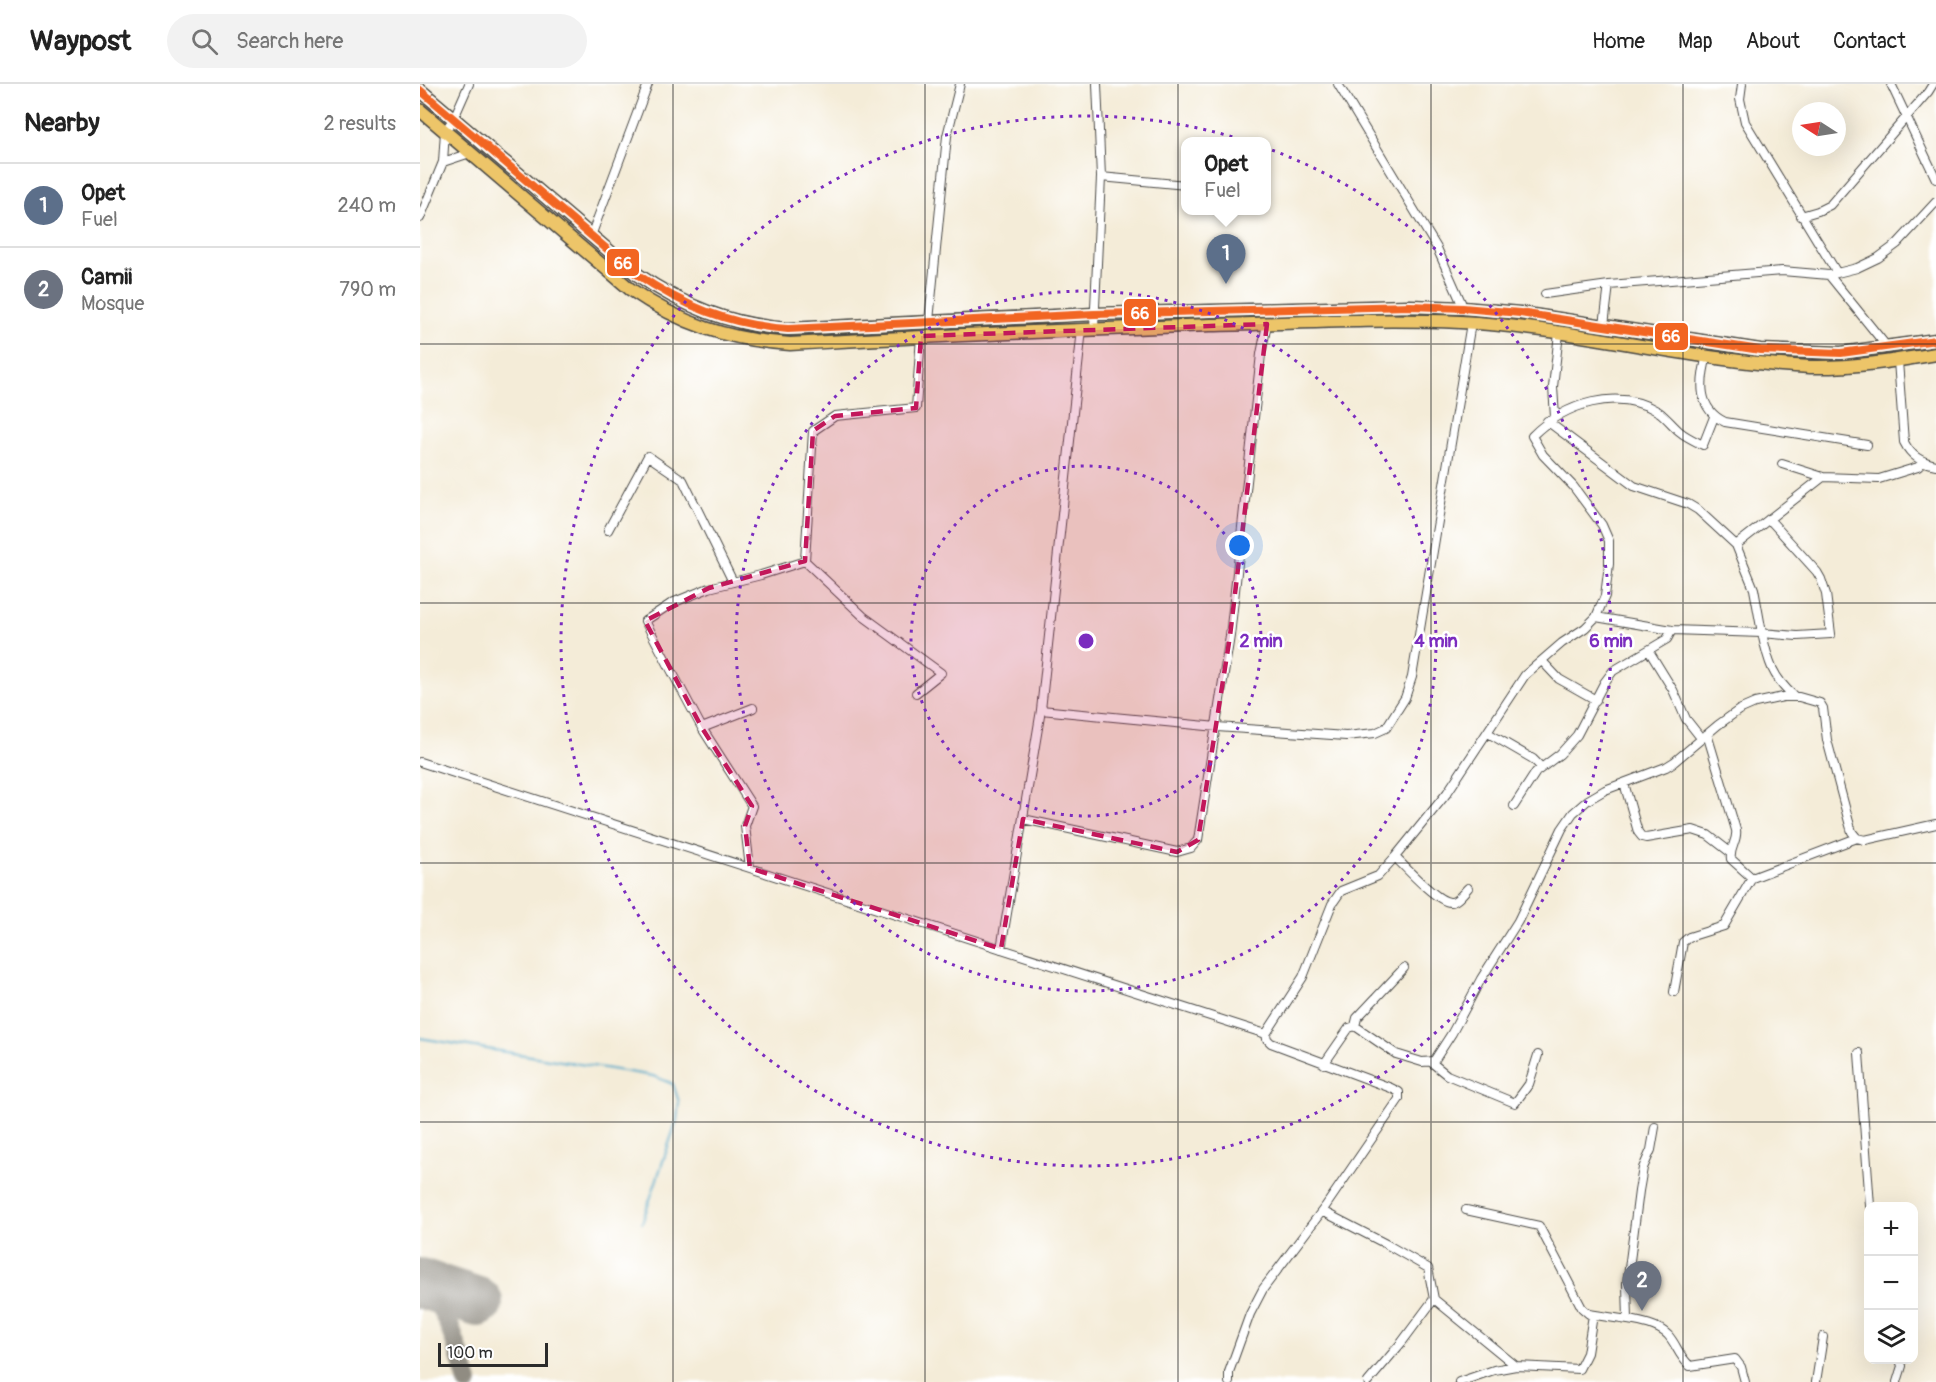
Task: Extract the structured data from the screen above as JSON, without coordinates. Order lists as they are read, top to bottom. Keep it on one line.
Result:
{"lines":["transit line 66"],"scale_bar":"100 m","north":"left","page":{"header":"Waypost","search":"Search here","nav":["Home","Map","About","Contact"],"heading":["Nearby","2 results"],"popup":["Opet","Fuel"],"list":[{"mark":"1","name":"Opet","note":"Fuel","value":"240 m"},{"mark":"2","name":"Camii","note":"Mosque","value":"790 m"}],"pins":["1","2"],"map_buttons":["+","−"],"scale":"100 m"},"rings":["2 min","4 min","6 min"]}
